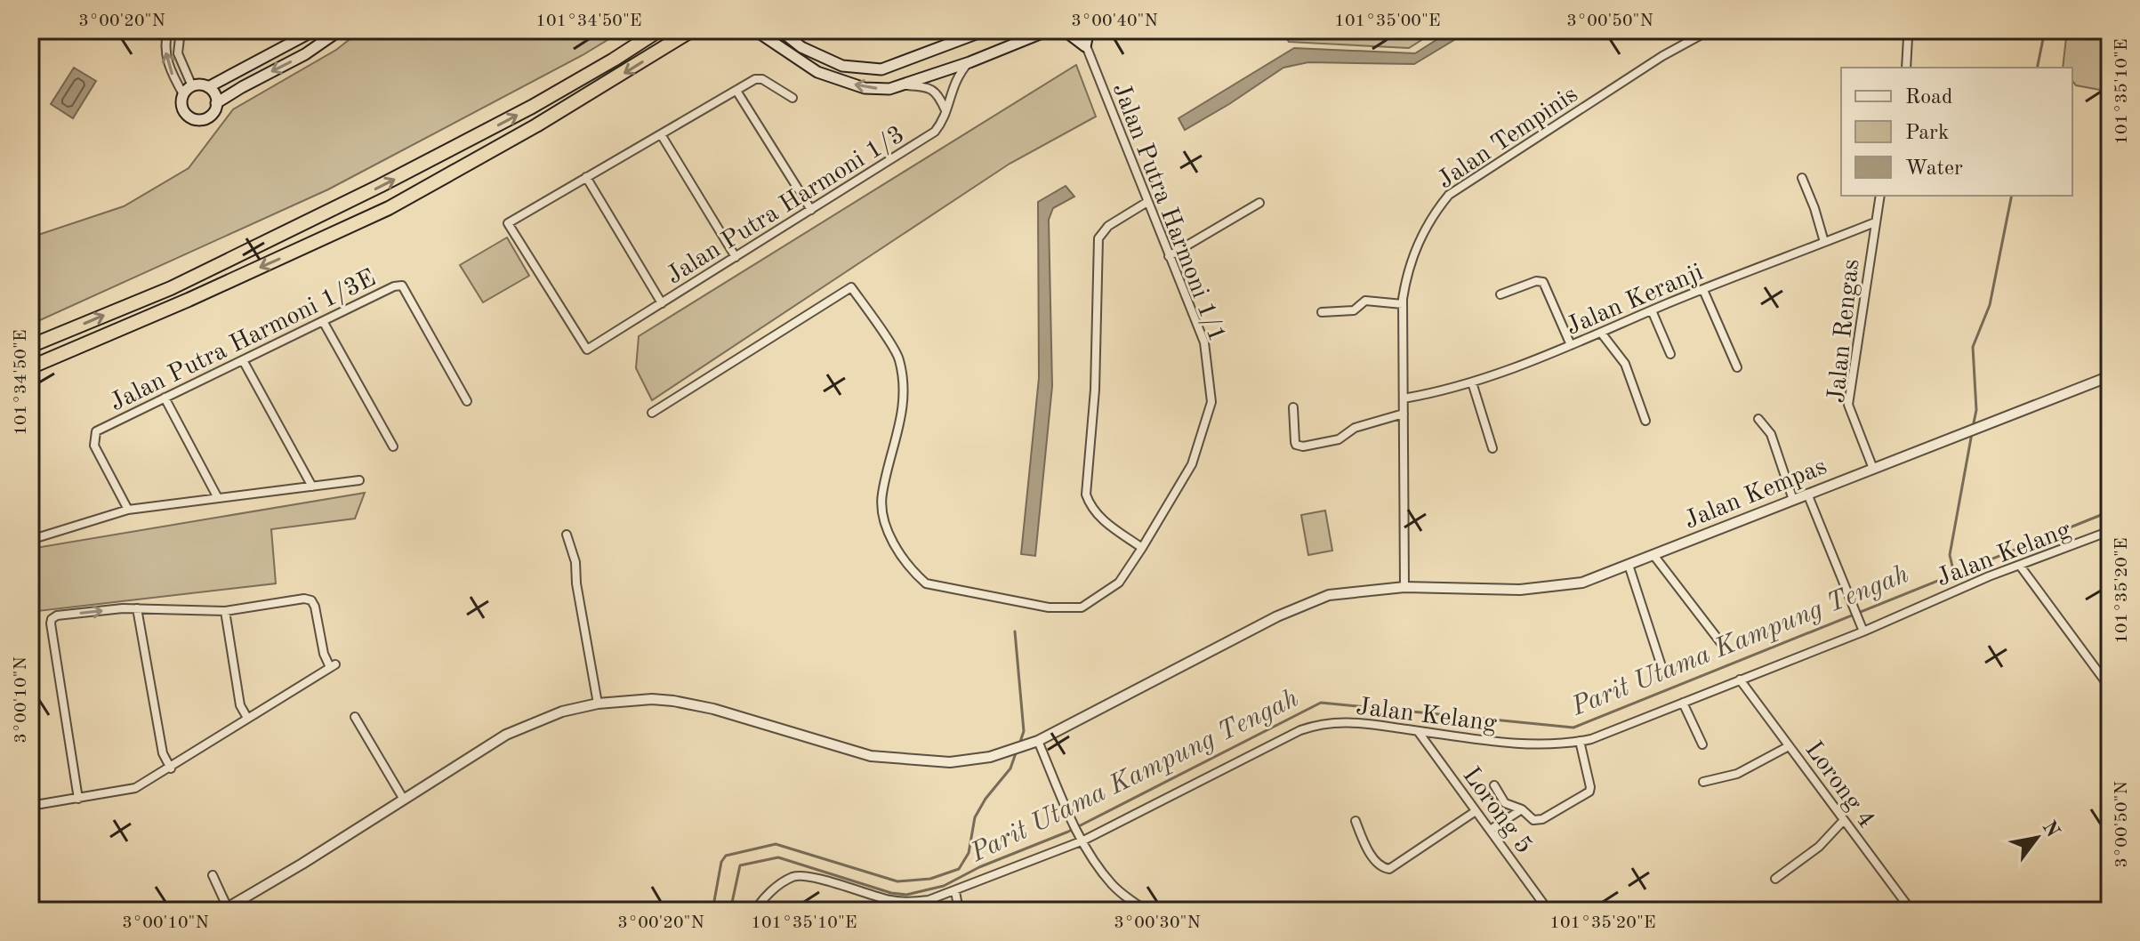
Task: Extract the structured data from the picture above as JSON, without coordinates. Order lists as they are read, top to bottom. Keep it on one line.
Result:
{"streets":{"street":["Jalan Tempinis","Jalan Putra Harmoni 1/3","Jalan Putra Harmoni 1/1","Jalan Keranji","Jalan Rengas","Jalan Putra Harmoni 1/3E","Jalan Kempas","Jalan Kelang","Lorong 4","Lorong 5"]},"crossings":[["Jalan Tempinis","Jalan Keranji"],["Jalan Tempinis","Jalan Kempas"],["Jalan Keranji","Jalan Rengas"],["Jalan Rengas","Jalan Kempas"],["Jalan Kelang","Lorong 4"],["Jalan Kelang","Lorong 5"]],"water":["Parit Utama Kampung Tengah"],"legend":["Road","Park","Water"],"north":"top right","coordinates":["3°00'20\"N","101°34'50\"E","3°00'40\"N","101°35'00\"E","3°00'50\"N","101°35'10\"E","101°35'20\"E","3°00'10\"N","3°00'30\"N"]}
